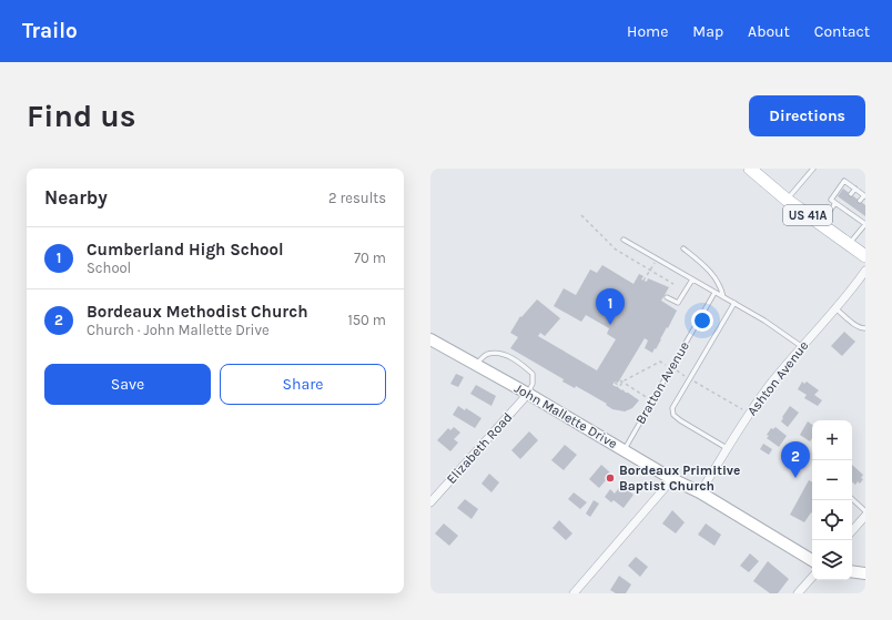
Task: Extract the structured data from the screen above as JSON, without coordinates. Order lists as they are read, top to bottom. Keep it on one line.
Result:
{"streets":{"main road":["US 41A"],"street":["Ashton Avenue","John Mallette Drive","Elizabeth Road"],"lane":["Bratton Avenue"]},"crossings":[["Ashton Avenue","John Mallette Drive"],["Bratton Avenue","John Mallette Drive"],["John Mallette Drive","Elizabeth Road"]],"places":["Bordeaux Primitive Baptist Church"],"page":{"header":"Trailo","nav":["Home","Map","About","Contact"],"buttons":["Directions",["Save","Share"]],"title":"Find us","heading":["Nearby","2 results"],"list":[{"mark":"1","name":"Cumberland High School","note":"School","value":"70 m"},{"mark":"2","name":"Bordeaux Methodist Church","note":"Church · John Mallette Drive","value":"150 m"}],"pins":["1","2"],"map_buttons":["+","−"]}}
